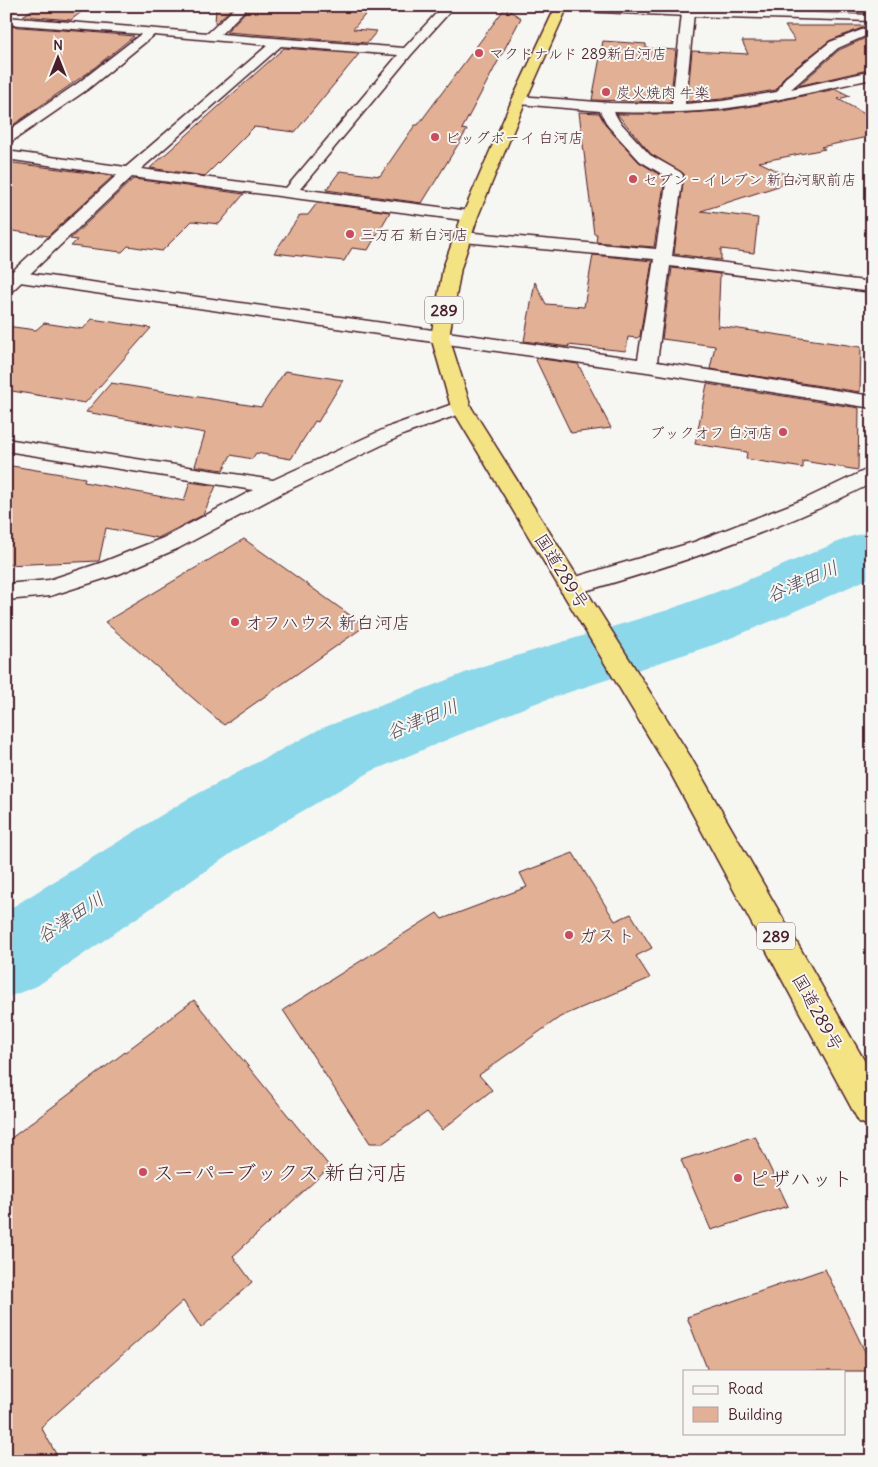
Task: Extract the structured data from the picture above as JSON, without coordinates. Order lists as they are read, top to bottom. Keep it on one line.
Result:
{"streets":{"highway":["289","国道289号"]},"water":["谷津田川"],"places":["マクドナルド 289新白河店","炭火焼肉 牛楽","ビッグボーイ 白河店","セブン‐イレブン 新白河駅前店","三万石 新白河店","ブックオフ 白河店","オフハウス 新白河店","ガスト","スーパーブックス 新白河店","ピザハット"],"legend":["Road","Building"],"north":"top"}
